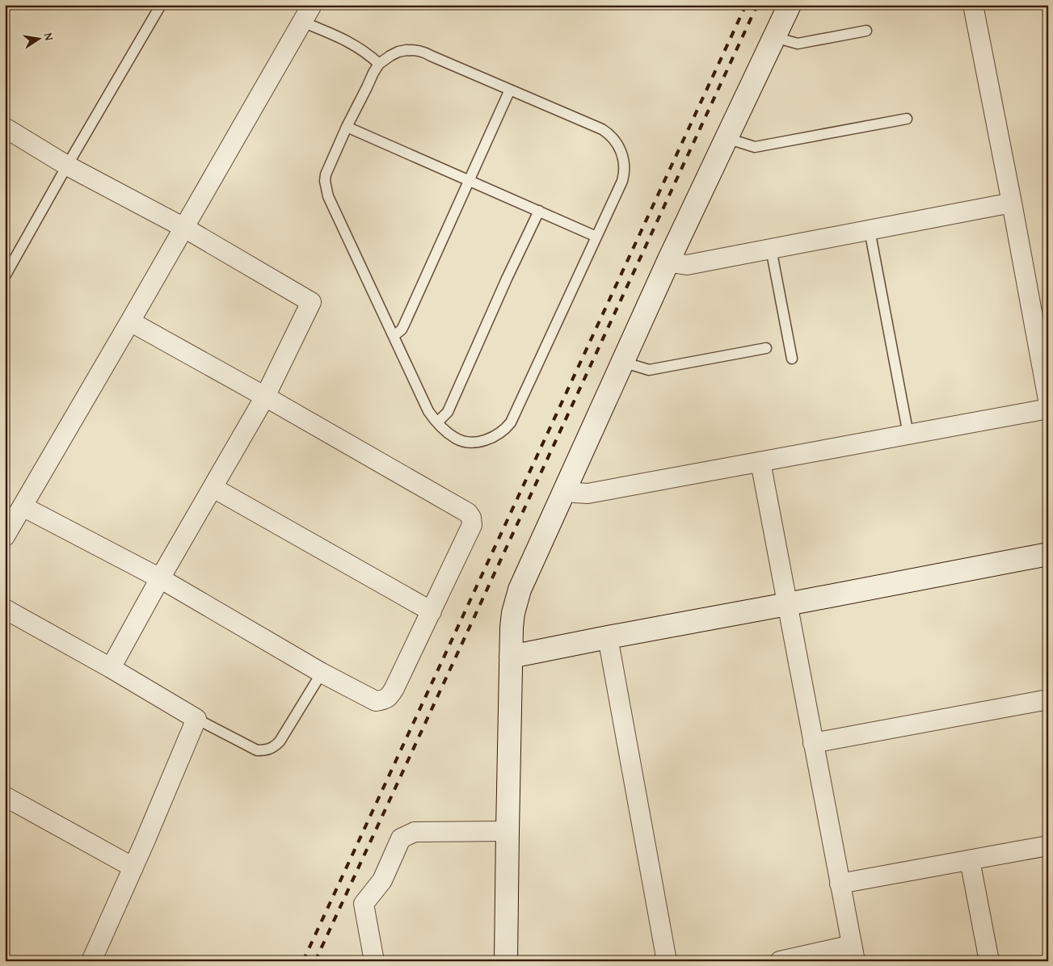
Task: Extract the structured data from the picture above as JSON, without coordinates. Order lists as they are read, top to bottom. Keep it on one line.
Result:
{"north":"right"}
